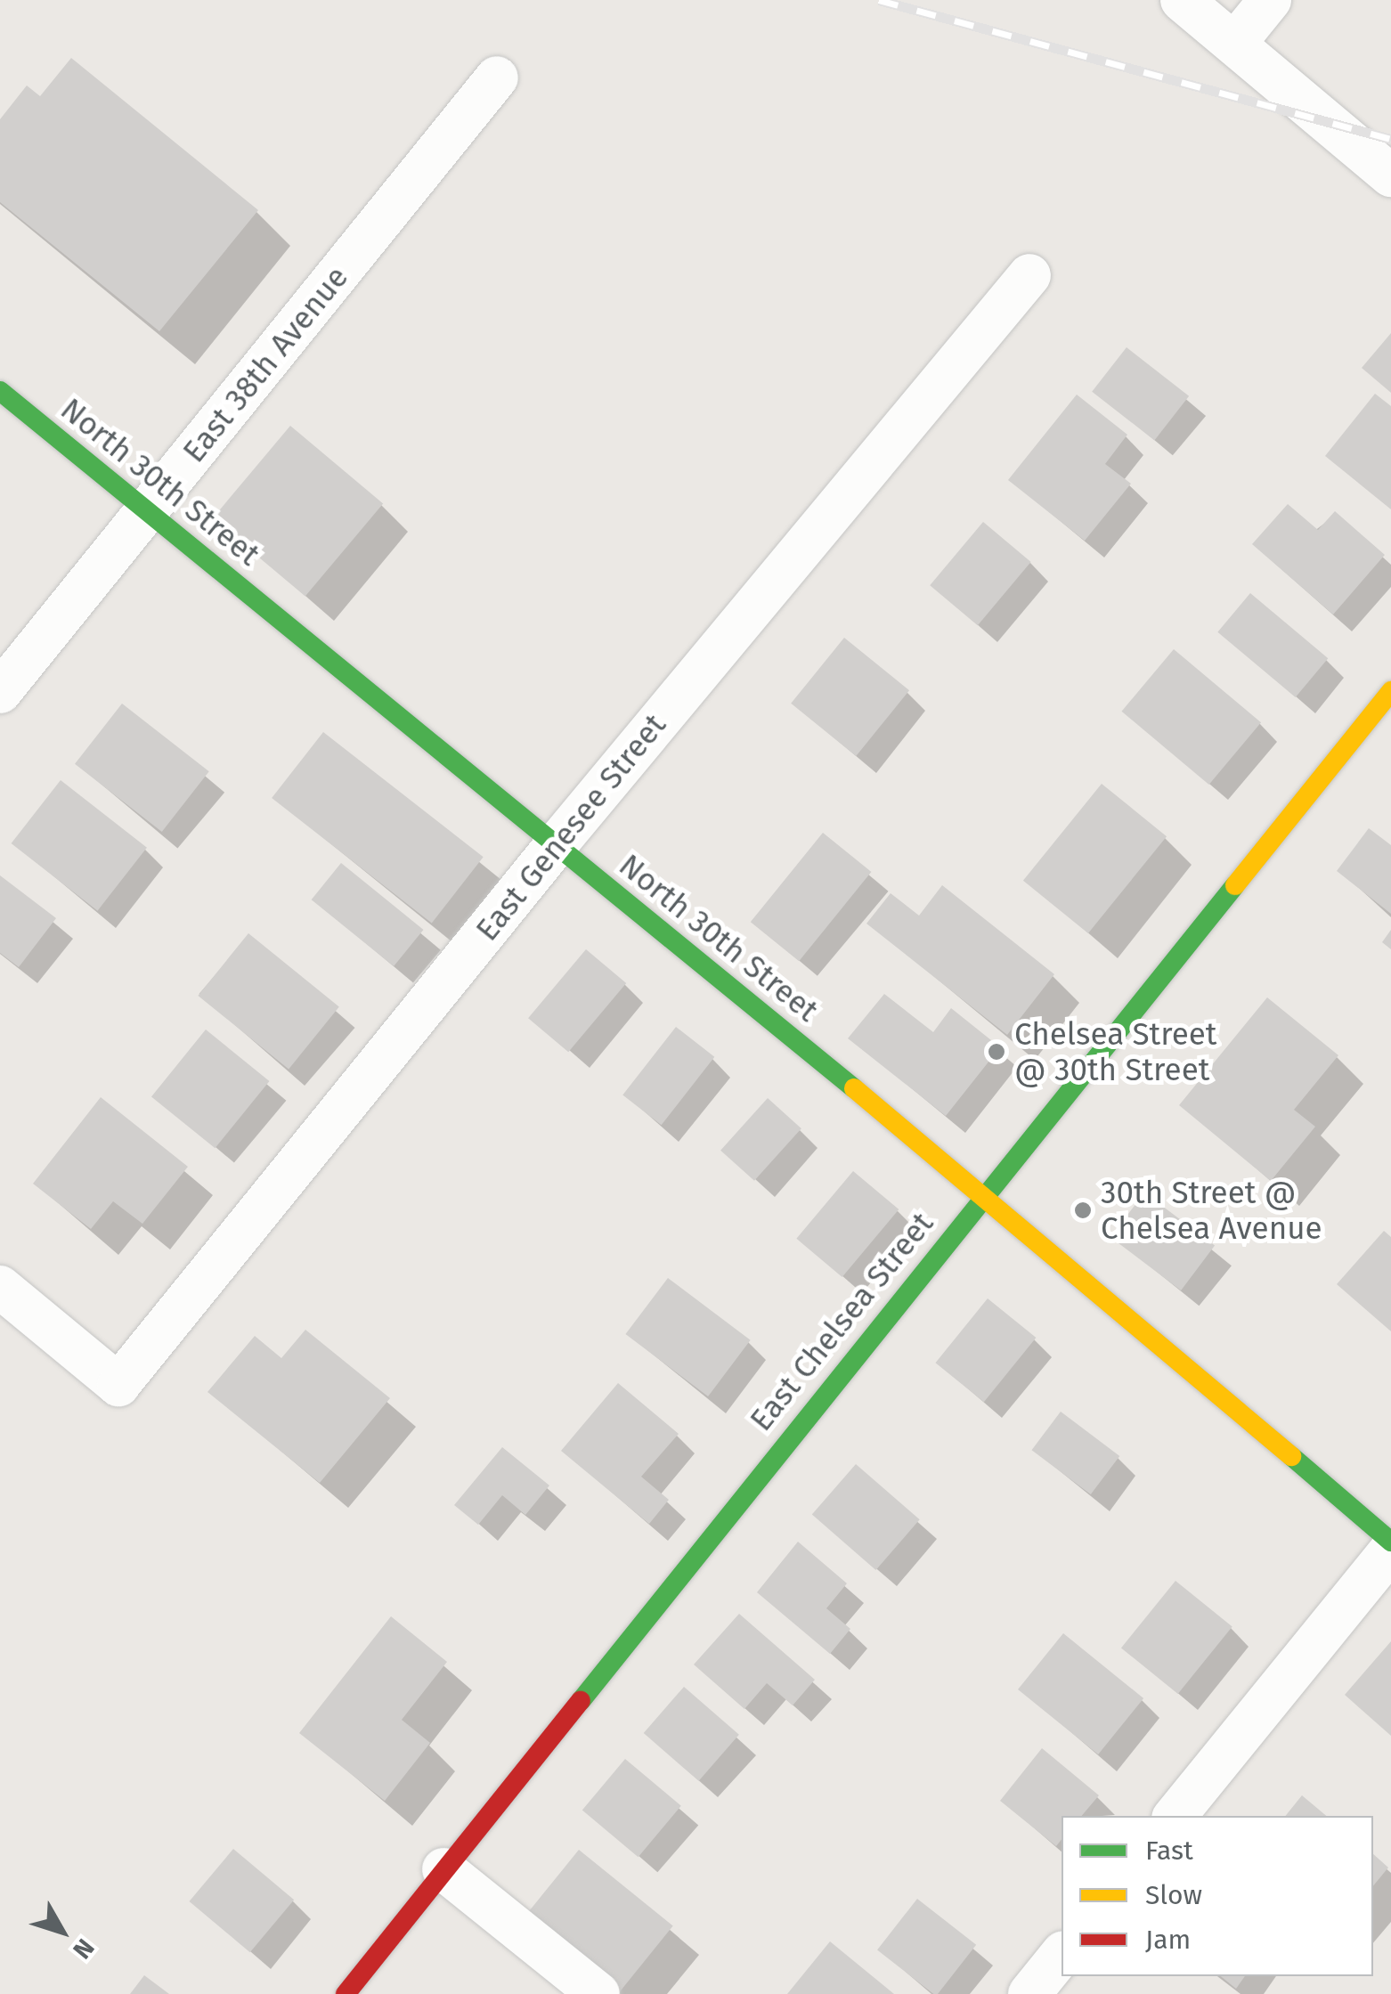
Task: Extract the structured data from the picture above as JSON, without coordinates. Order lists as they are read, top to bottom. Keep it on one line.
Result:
{"streets":{"street":["East 38th Avenue","North 30th Street","East Genesee Street","East Chelsea Street"]},"crossings":[["East 38th Avenue","North 30th Street"],["North 30th Street","East Genesee Street"],["North 30th Street","East Chelsea Street"]],"places":["Chelsea Street @ 30th Street","30th Street @ Chelsea Avenue"],"legend":["Fast","Slow","Jam"],"north":"bottom right"}
